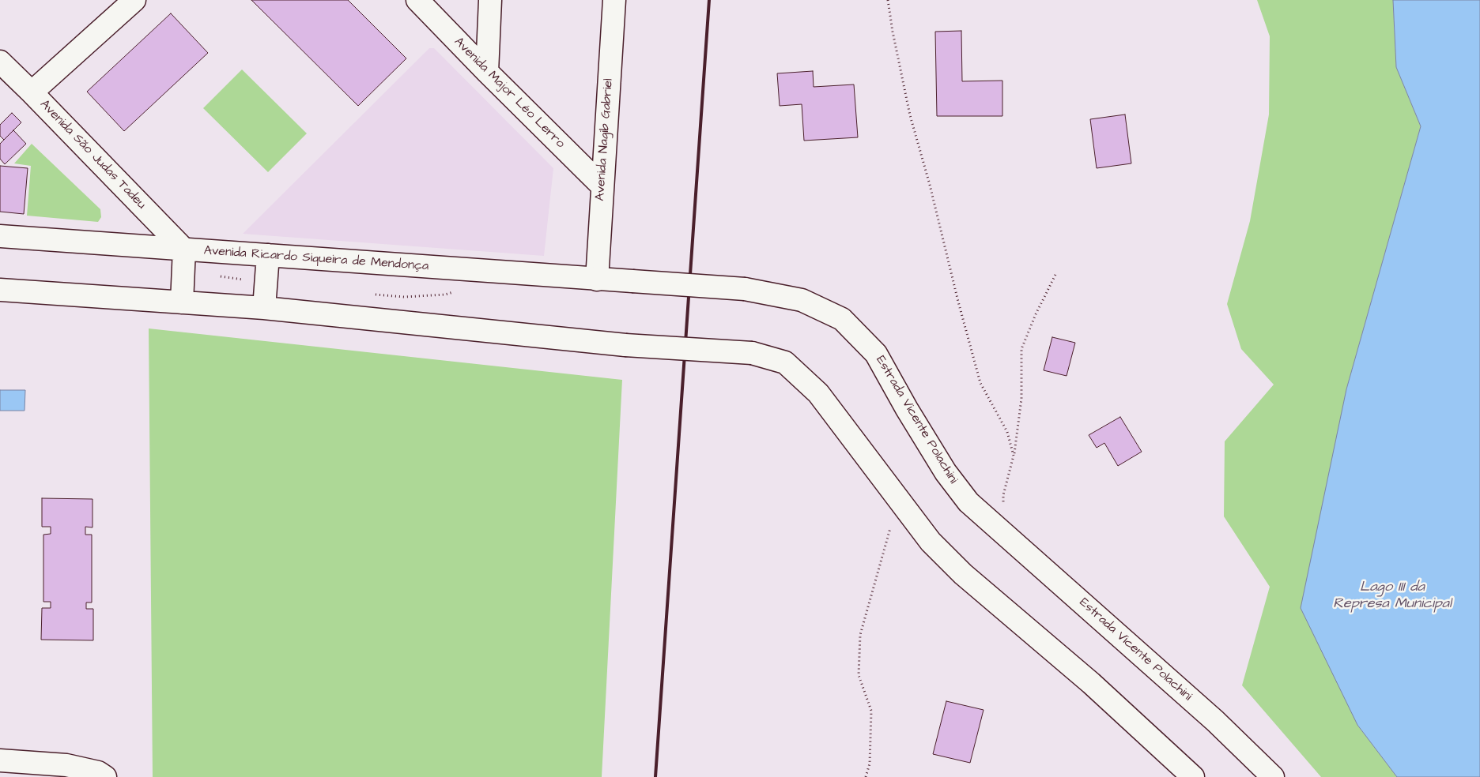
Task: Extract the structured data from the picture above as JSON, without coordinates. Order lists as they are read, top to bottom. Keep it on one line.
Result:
{"streets":{"main road":["Avenida Major Léo Lerro","Avenida Nagib Gabriel","Avenida São Judas Tadeu","Avenida Ricardo Siqueira de Mendonça","Estrada Vicente Polachini"]},"crossings":[["Avenida Major Léo Lerro","Avenida Nagib Gabriel"],["Avenida Nagib Gabriel","Avenida Ricardo Siqueira de Mendonça"],["Avenida São Judas Tadeu","Avenida Ricardo Siqueira de Mendonça"],["Avenida Ricardo Siqueira de Mendonça","Estrada Vicente Polachini"]],"water":["Lago III da Represa Municipal"]}
